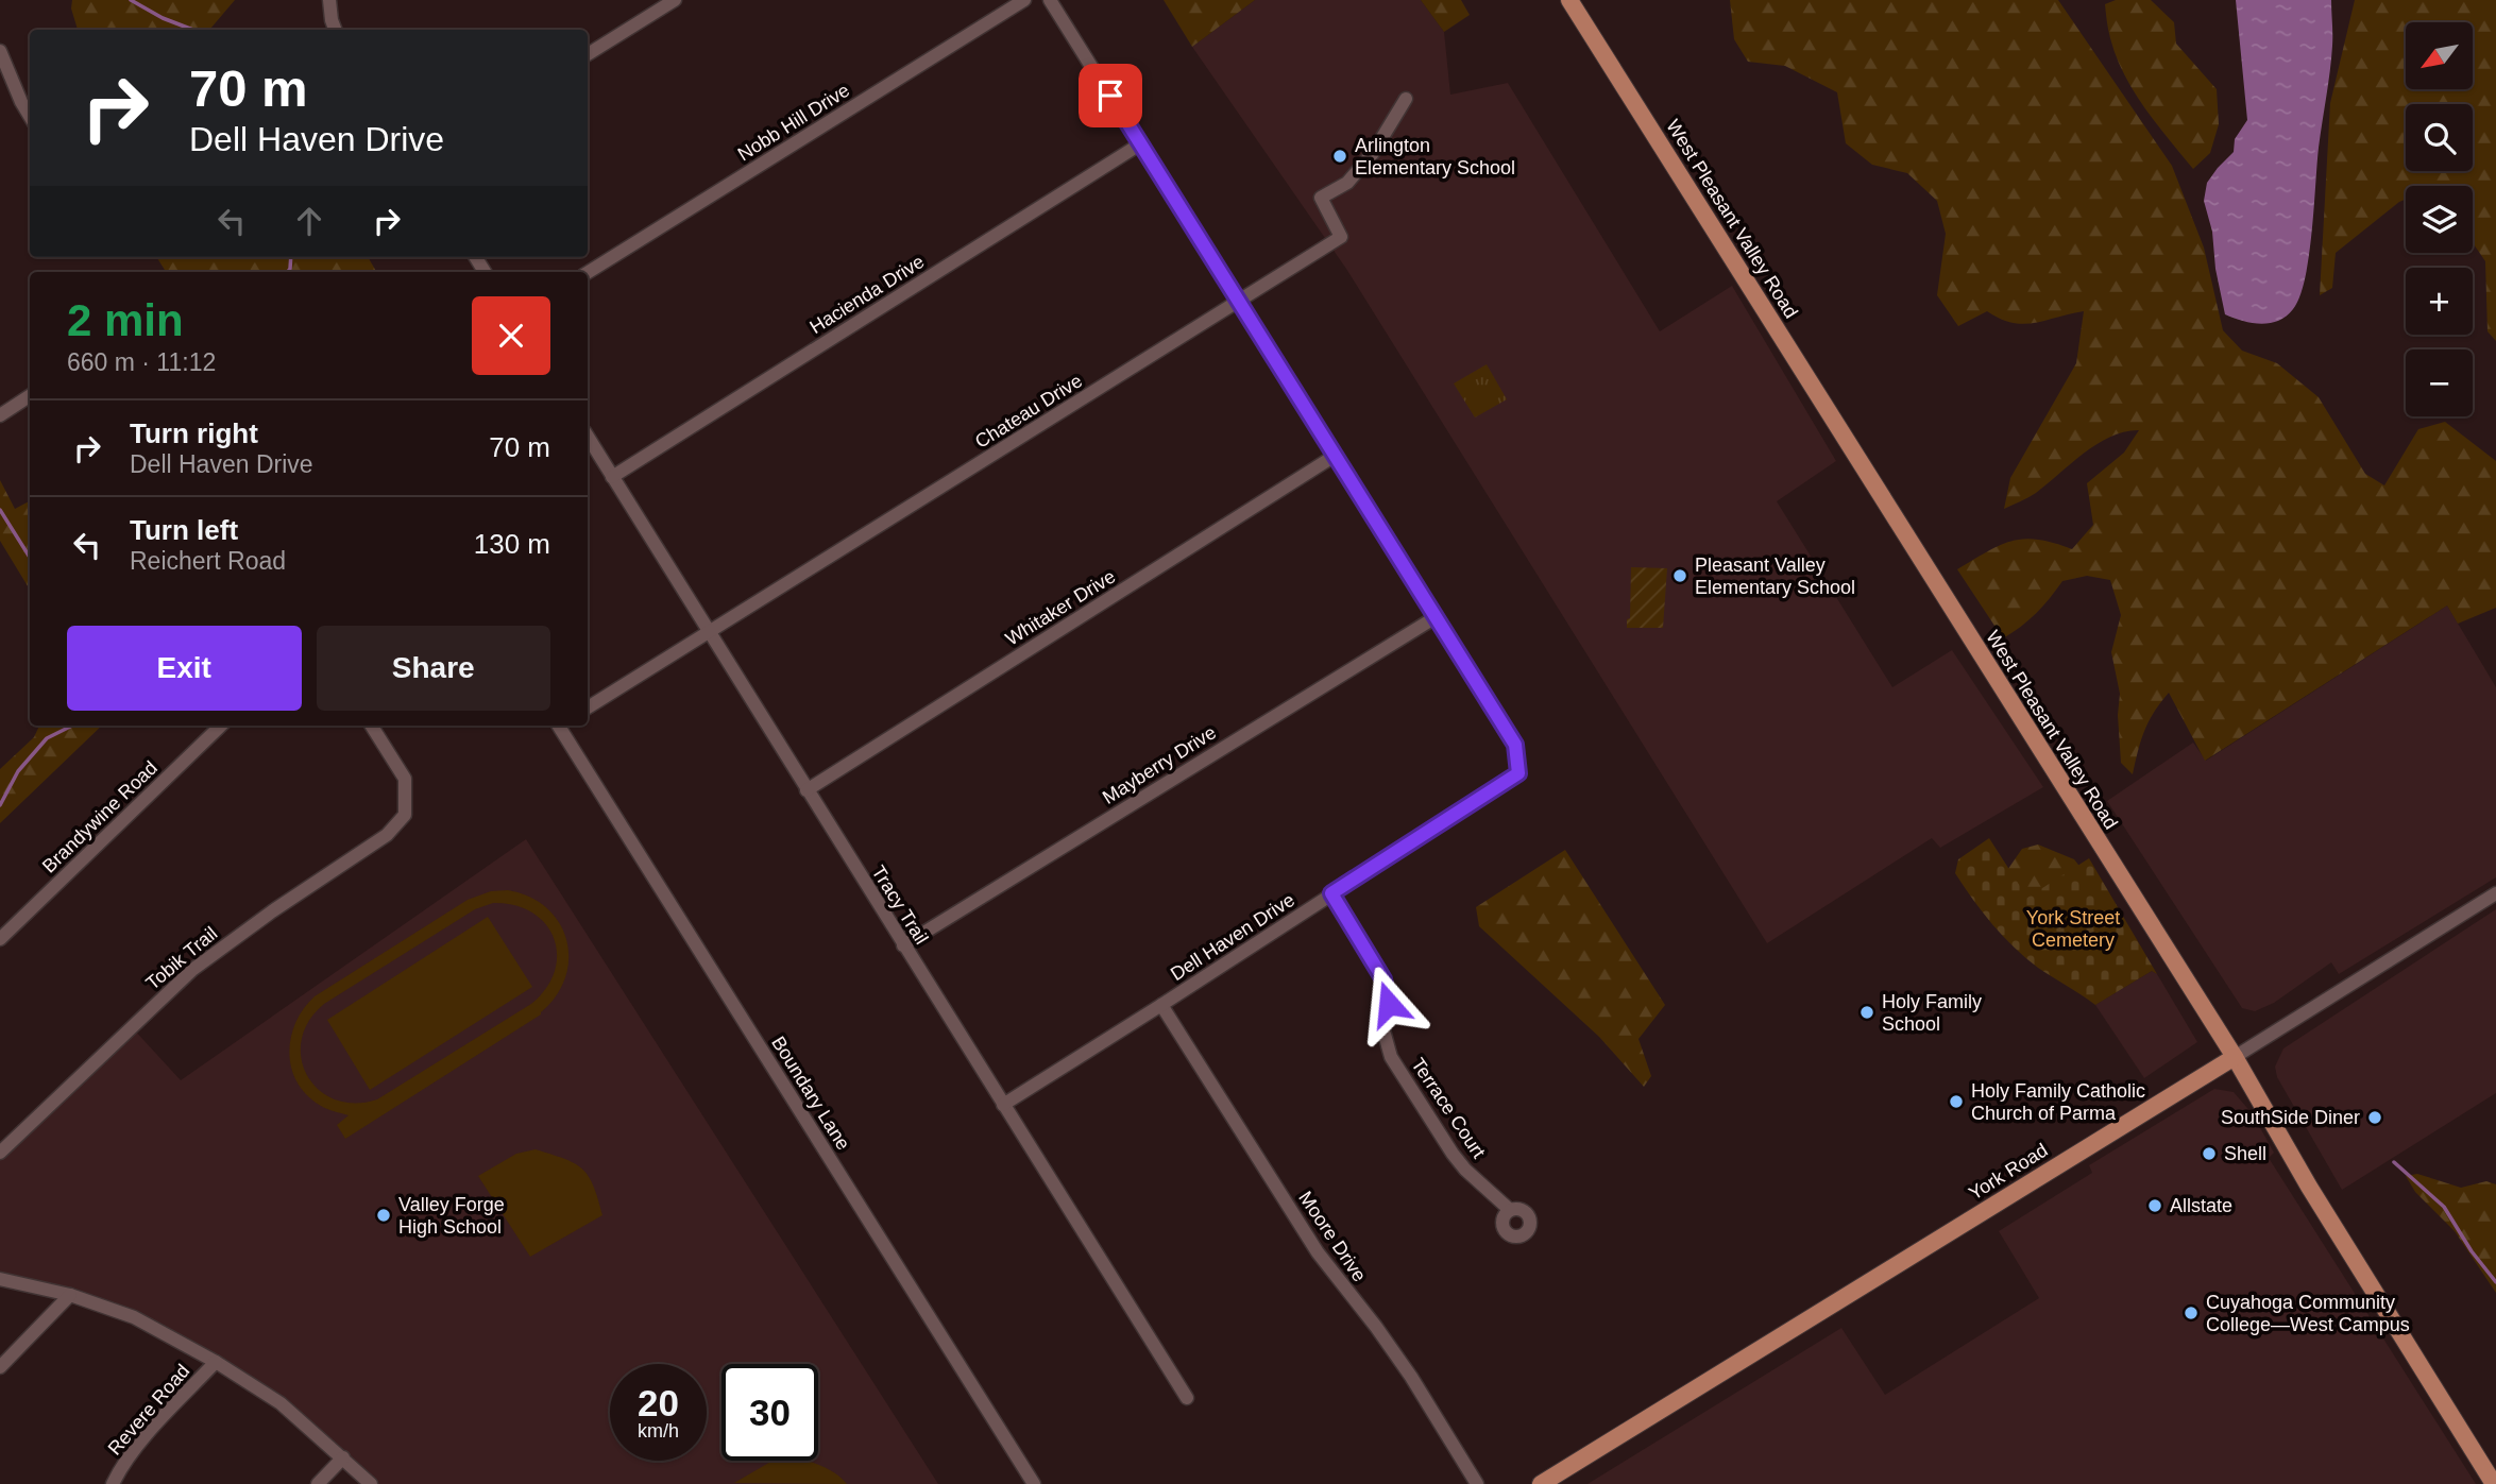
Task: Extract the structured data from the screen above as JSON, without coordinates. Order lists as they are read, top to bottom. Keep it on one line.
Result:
{"streets":{"main road":["West Pleasant Valley Road","York Road"],"street":["Nobb Hill Drive","Hacienda Drive","Chateau Drive","Whitaker Drive","Mayberry Drive","Brandywine Road","Tracy Trail","Dell Haven Drive","Tobik Trail","Boundary Lane","Terrace Court","Moore Drive","Revere Road"]},"crossings":[["West Pleasant Valley Road","York Road"],["Hacienda Drive","Tracy Trail"],["Chateau Drive","Tracy Trail"],["Whitaker Drive","Tracy Trail"],["Mayberry Drive","Tracy Trail"],["Mayberry Drive","Dell Haven Drive"],["Tracy Trail","Dell Haven Drive"],["Dell Haven Drive","Terrace Court"],["Dell Haven Drive","Moore Drive"]],"parks":["York Street Cemetery"],"places":["Arlington Elementary School","Pleasant Valley Elementary School","Holy Family School","Holy Family Catholic Church of Parma","SouthSide Diner","Shell","Allstate","Valley Forge High School","Cuyahoga Community College—West Campus"],"north":"bottom left","page":{"map_buttons":["+","−"],"turn":["70 m","Dell Haven Drive"],"heading":["2 min","660 m · 11:12"],"list":[{"name":"Turn right","note":"Dell Haven Drive","value":"70 m"},{"name":"Turn left","note":"Reichert Road","value":"130 m"}],"buttons":["Exit","Share"],"speed":"20 km/h","limit":"30"}}
